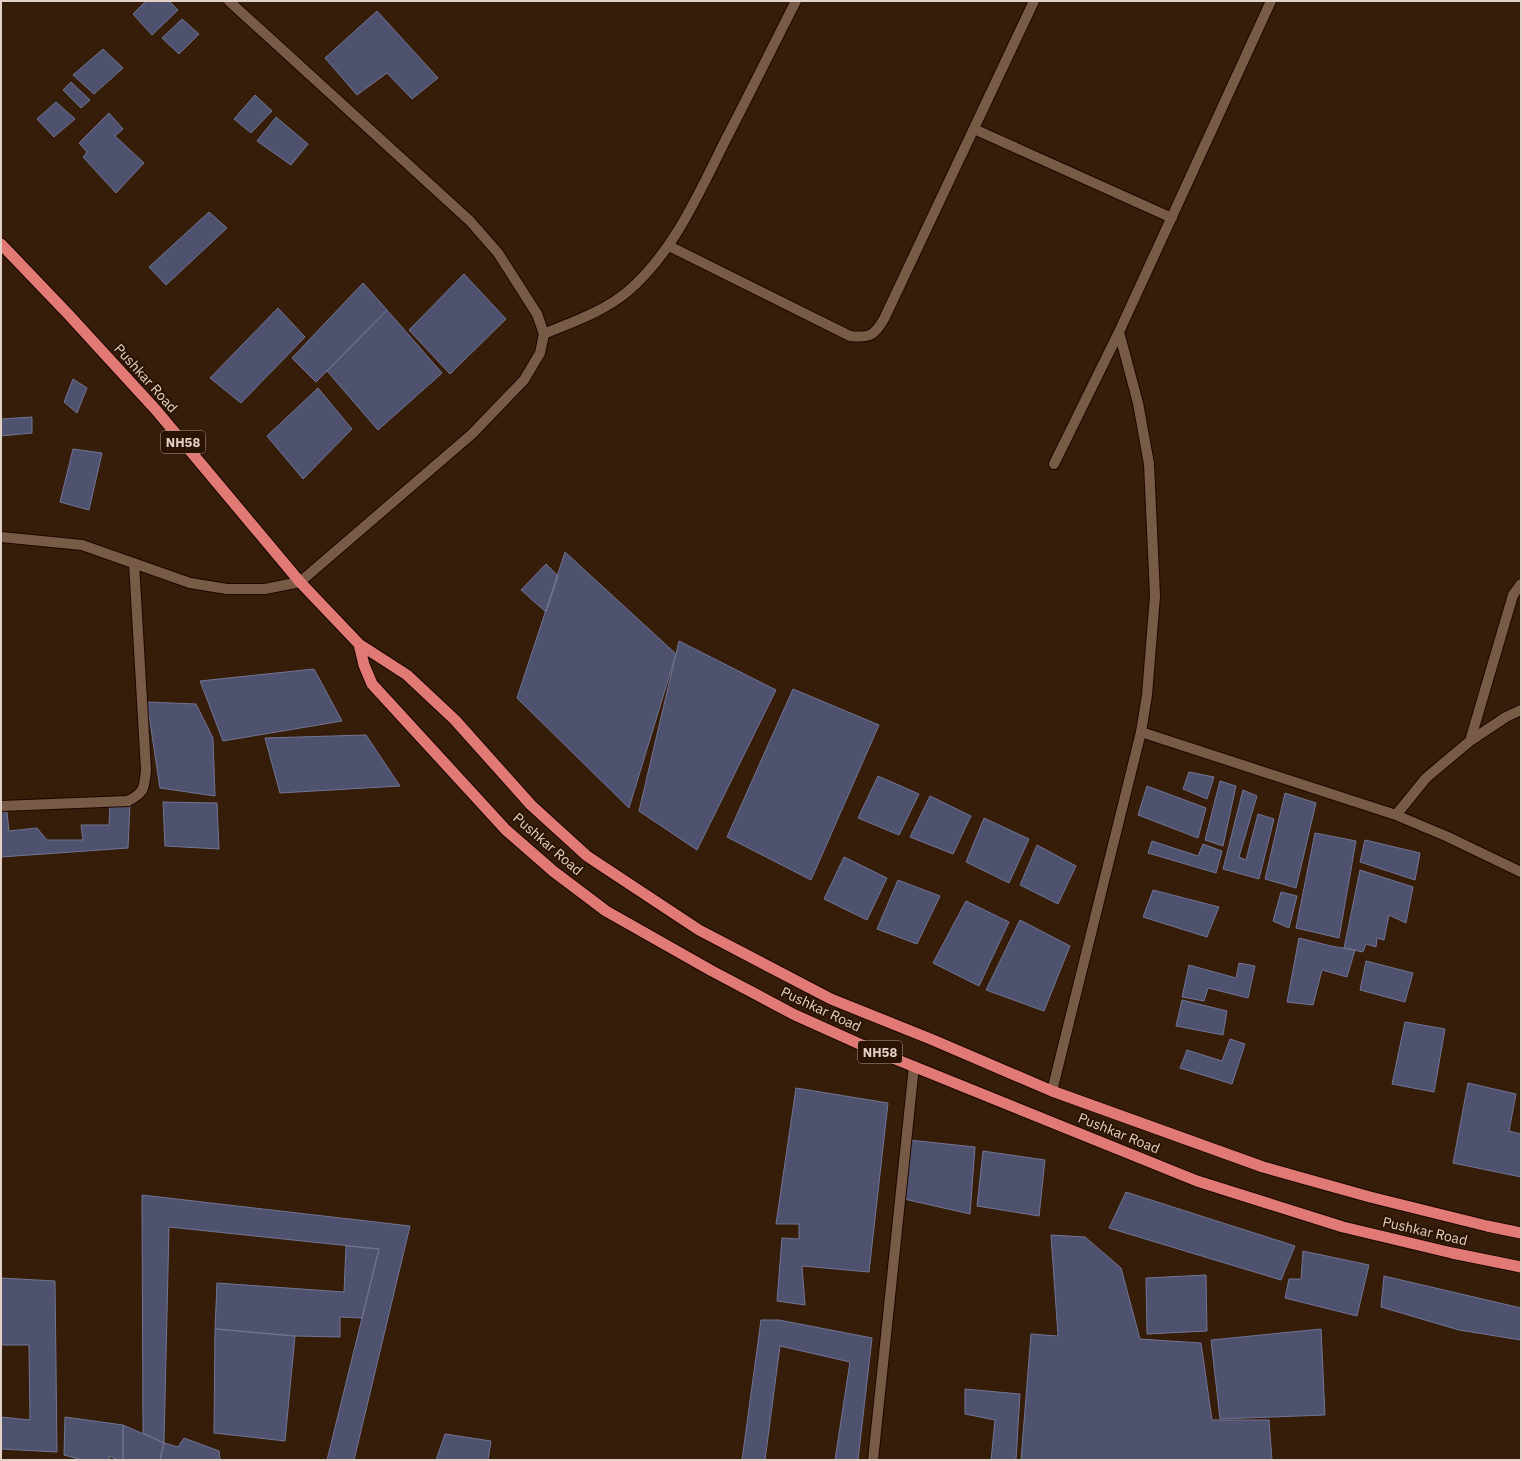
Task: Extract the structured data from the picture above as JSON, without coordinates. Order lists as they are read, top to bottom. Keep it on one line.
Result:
{"streets":{"highway":["Pushkar Road","NH58"]}}
